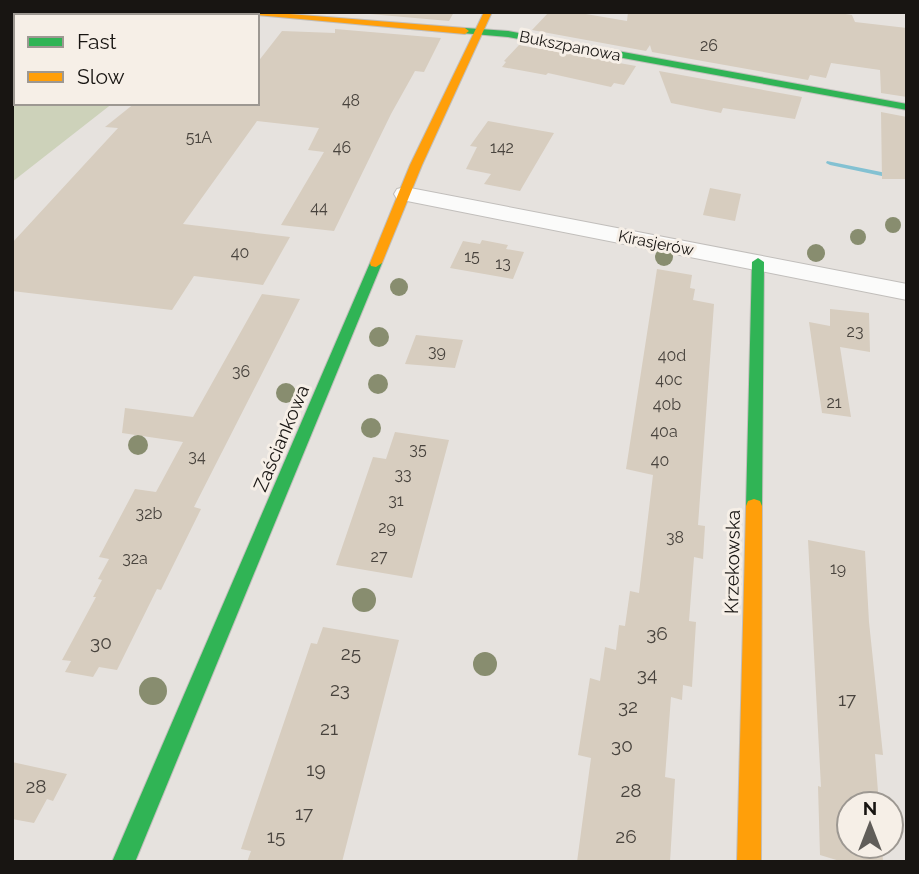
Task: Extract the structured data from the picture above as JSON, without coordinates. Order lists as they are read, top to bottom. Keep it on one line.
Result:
{"streets":{"street":["Bukszpanowa","Kirasjerów","Zaściankowa","Krzekowska"]},"crossings":[["Bukszpanowa","Zaściankowa"],["Kirasjerów","Zaściankowa"],["Kirasjerów","Krzekowska"]],"house_numbers":["26","48","51A","46","142","44","40","15","13","23","39","40d","36","40c","21","40b","40a","35","34","40","33","31","32b","29","38","27","32a","19","36","30","25","34","23","17","32","21","30","19","28","28","17","15","26"],"legend":["Fast","Slow"],"north":"top"}
